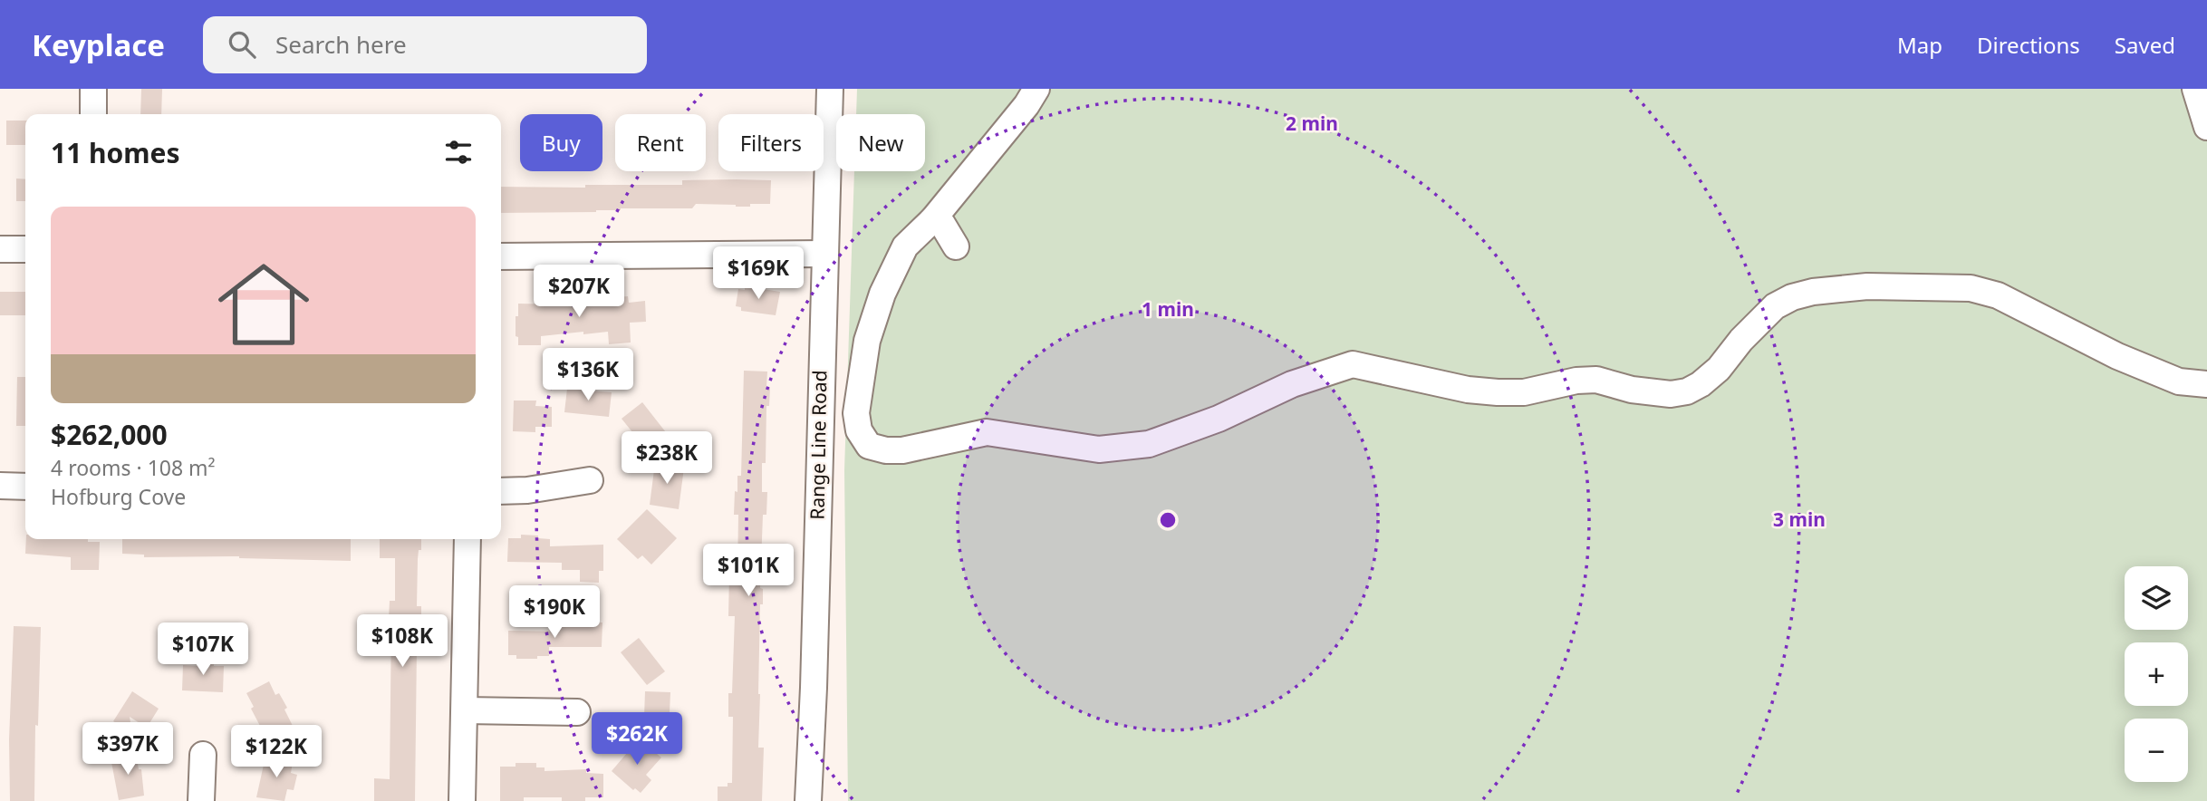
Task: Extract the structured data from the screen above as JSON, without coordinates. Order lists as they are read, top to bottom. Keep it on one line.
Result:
{"streets":{"street":["Range Line Road"]},"page":{"header":"Keyplace","search":"Search here","nav":["Map","Directions","Saved"],"chip":["Buy","Rent","Filters","New"],"heading":"11 homes","list":[{"name":"$262,000","note":"4 rooms · 108 m² · Hofburg Cove"}],"price":["$169K","$207K","$136K","$238K","$101K","$190K","$108K","$107K","$262K","$397K","$122K"],"map_buttons":["+","−"]},"rings":["2 min","1 min","3 min"]}
